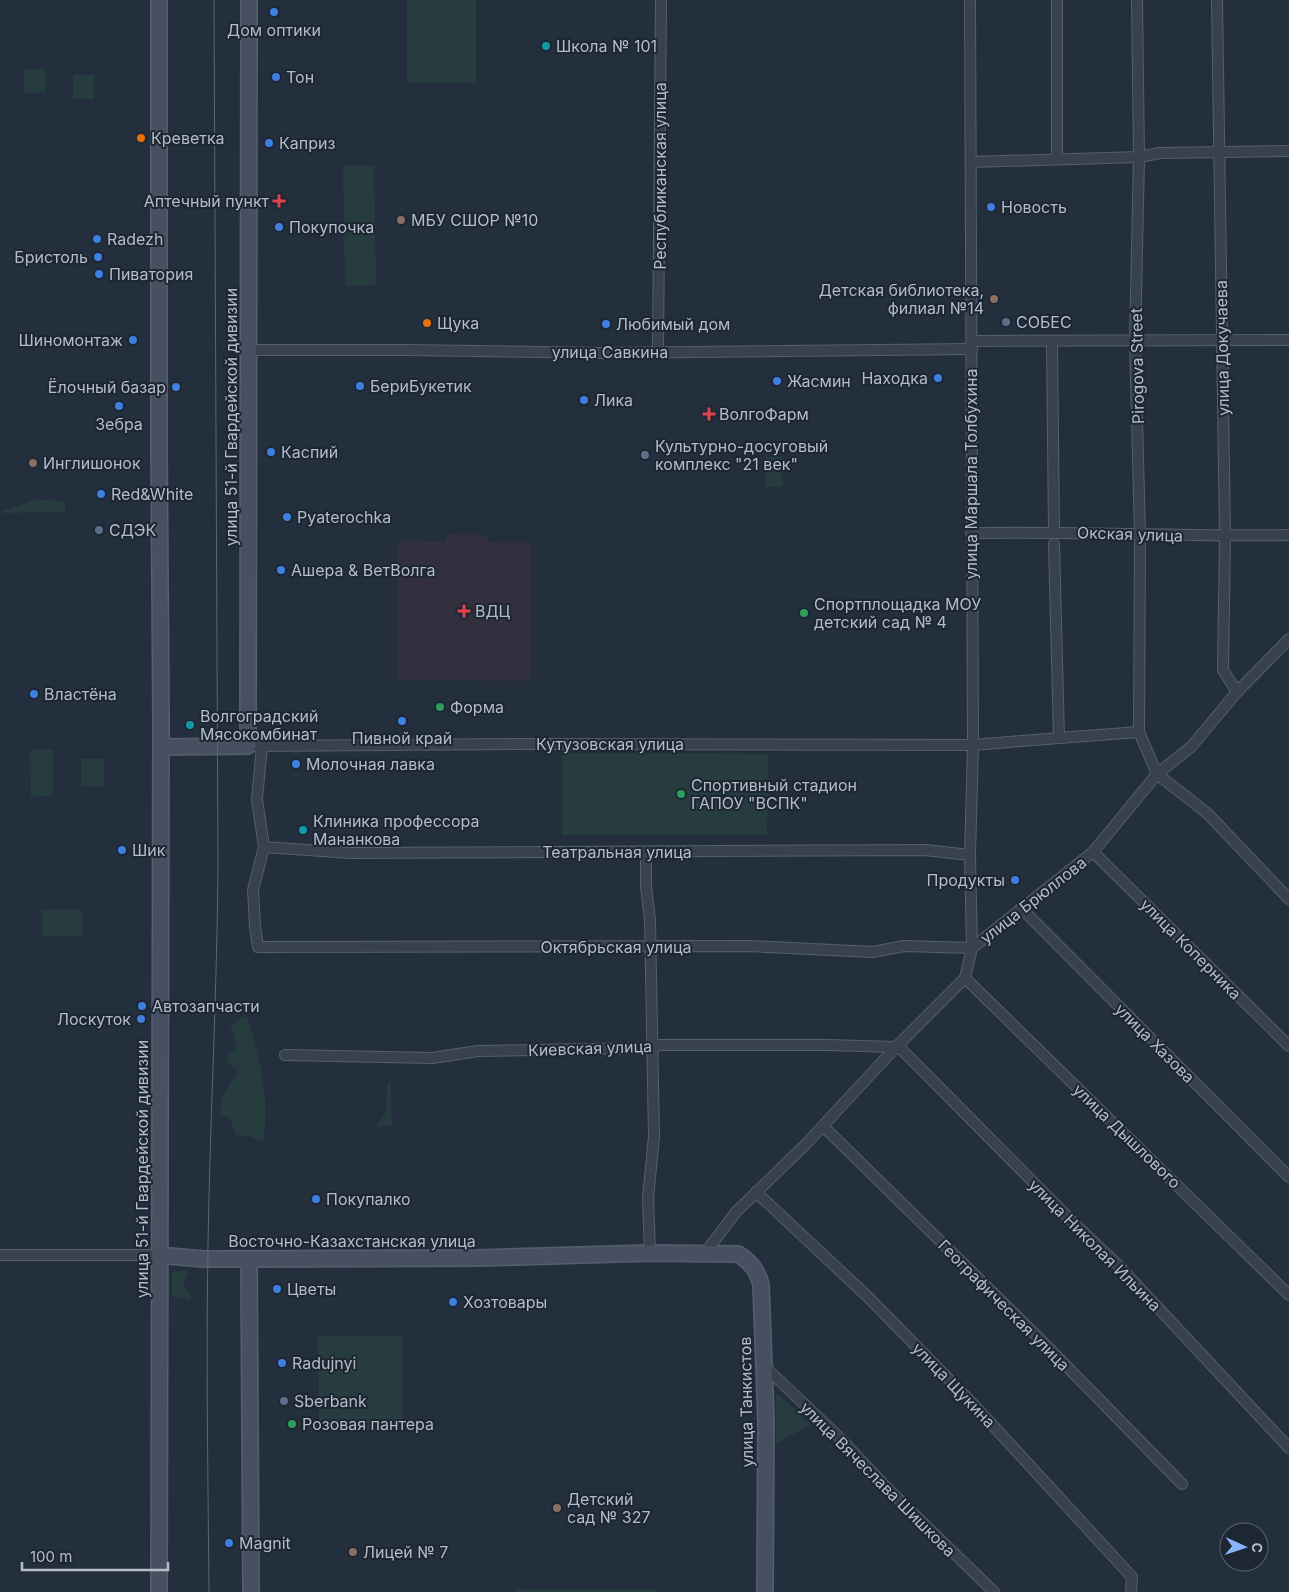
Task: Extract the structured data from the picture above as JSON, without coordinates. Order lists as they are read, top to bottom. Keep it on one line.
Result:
{"streets":{"main road":["улица 51-й Гвардейской дивизии","Восточно-Казахстанская улица","улица Танкистов"],"street":["Республиканская улица","улица Докучаева","улица Савкина","Pirogova Street","улица Маршала Толбухина","Окская улица","Кутузовская улица","Театральная улица","улица Брюллова","Октябрьская улица","улица Коперника","улица Хазова","Киевская улица","улица Дышлового","улица Николая Ильина","Географическая улица","улица Щукина","улица Вячеслава Шишкова"]},"crossings":[["Республиканская улица","улица Савкина"],["улица Докучаева","улица Савкина"],["улица Докучаева","Окская улица"],["улица Докучаева","улица Брюллова"],["улица Савкина","Pirogova Street"],["улица Савкина","улица 51-й Гвардейской дивизии"],["улица Савкина","улица Маршала Толбухина"],["Pirogova Street","Окская улица"],["Pirogova Street","Кутузовская улица"],["улица 51-й Гвардейской дивизии","Кутузовская улица"],["улица 51-й Гвардейской дивизии","Восточно-Казахстанская улица"],["улица Маршала Толбухина","Окская улица"],["улица Маршала Толбухина","Кутузовская улица"],["улица Маршала Толбухина","Театральная улица"],["улица Маршала Толбухина","улица Брюллова"],["улица Маршала Толбухина","Октябрьская улица"],["Театральная улица","Октябрьская улица"],["улица Брюллова","Октябрьская улица"],["улица Брюллова","улица Коперника"],["улица Брюллова","улица Хазова"],["улица Брюллова","улица Дышлового"],["Киевская улица","улица Николая Ильина"],["Восточно-Казахстанская улица","улица Танкистов"],["улица Танкистов","улица Вячеслава Шишкова"]],"places":{"other":["Дом оптики","Школа № 101","Тон","Креветка","Каприз","Новость","МБУ СШОР №10","Покупочка","Radezh","Бристоль","Пиватория","Детская библиотека, филиал №14","СОБЕС","Щука","Любимый дом","Шиномонтаж","Находка","Жасмин","БериБукетик","Ёлочный базар","Лика","Зебра","Каспий","Культурно-досуговый комплекс \"21 век\"","Инглишонок","Red&White","Pyaterochka","СДЭК","Ашера & ВетВолга","Спортплощадка МОУ детский сад № 4","Властёна","Форма","Пивной край","Волгоградский Мясокомбинат","Молочная лавка","Спортивный стадион ГАПОУ \"ВСПК\"","Клиника профессора Мананкова","Шик","Продукты","Автозапчасти","Лоскуток","Покупалко","Цветы","Хозтовары","Radujnyi","Sberbank","Розовая пантера","Детский сад № 327","Magnit","Лицей № 7"],"health":["Аптечный пункт","ВолгоФарм","ВДЦ"]},"scale_bar":"100 m","north":"right"}
